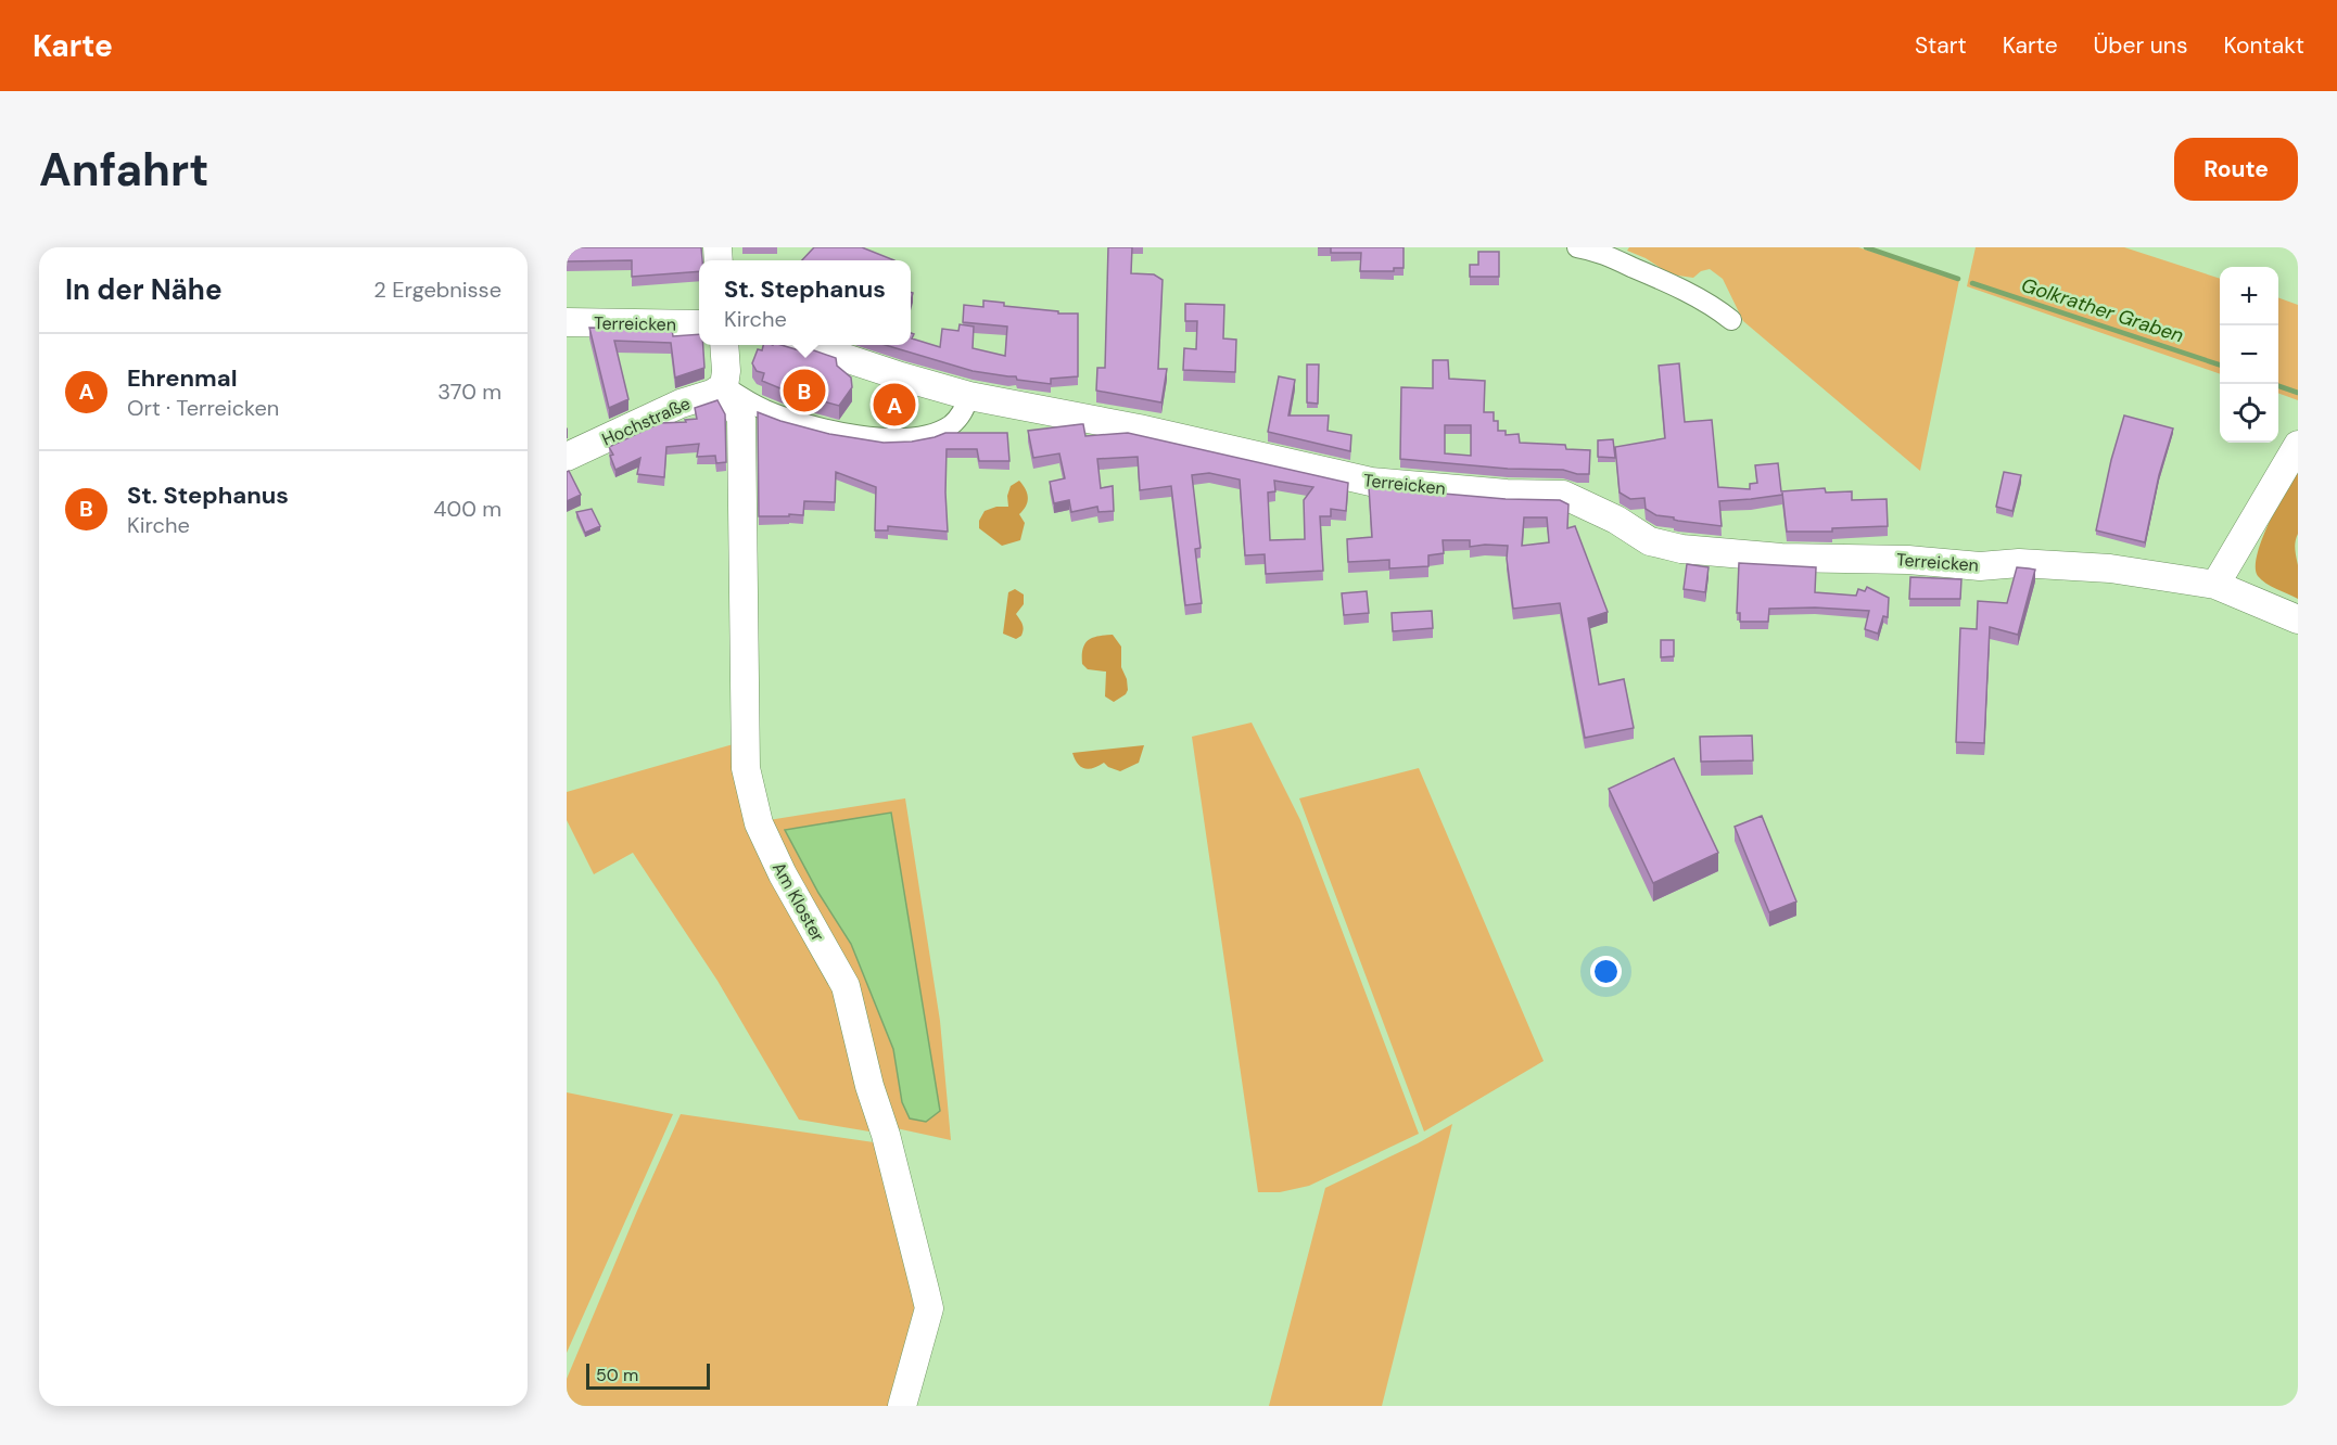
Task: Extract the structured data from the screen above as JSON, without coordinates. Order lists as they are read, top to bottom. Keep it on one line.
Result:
{"streets":{"main road":["Terreicken","Hochstraße","Am Kloster"]},"crossings":[["Hochstraße","Am Kloster"]],"water":["Golkrather Graben"],"scale_bar":"50 m","page":{"header":"Karte","nav":["Start","Karte","Über uns","Kontakt"],"buttons":"Route","title":"Anfahrt","heading":["In der Nähe","2 Ergebnisse"],"popup":["St. Stephanus","Kirche"],"map_buttons":["+","−"],"list":[{"mark":"A","name":"Ehrenmal","note":"Ort · Terreicken","value":"370 m"},{"mark":"B","name":"St. Stephanus","note":"Kirche","value":"400 m"}],"pins":["B","A"],"scale":"50 m"}}
